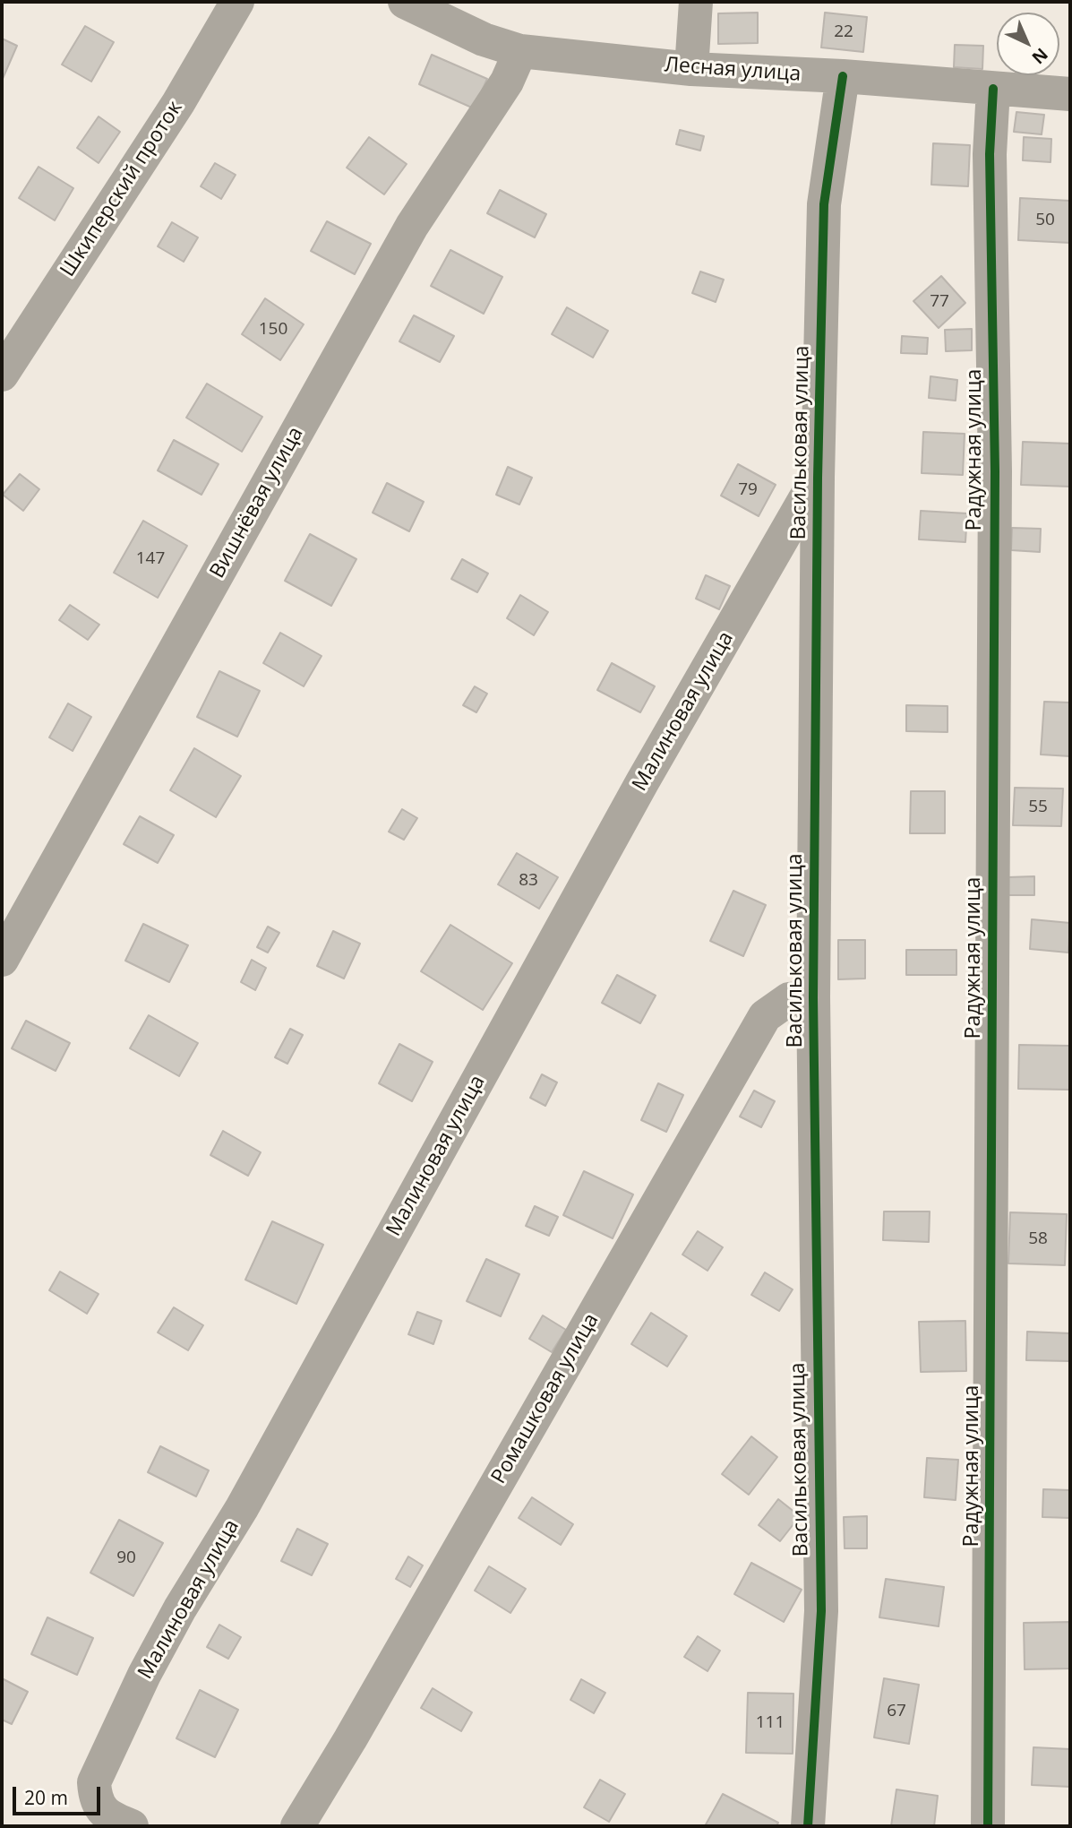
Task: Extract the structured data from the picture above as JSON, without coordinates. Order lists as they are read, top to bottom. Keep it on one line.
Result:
{"streets":{"street":["Лесная улица","Шкиперский проток","Васильковая улица","Радужная улица","Вишнёвая улица","Малиновая улица","Ромашковая улица"]},"crossings":[["Лесная улица","Васильковая улица"],["Лесная улица","Радужная улица"],["Лесная улица","Вишнёвая улица"],["Васильковая улица","Малиновая улица"],["Васильковая улица","Ромашковая улица"]],"house_numbers":["22","50","77","150","79","147","55","83","58","90","67","111"],"scale_bar":"20 m","north":"bottom right"}
